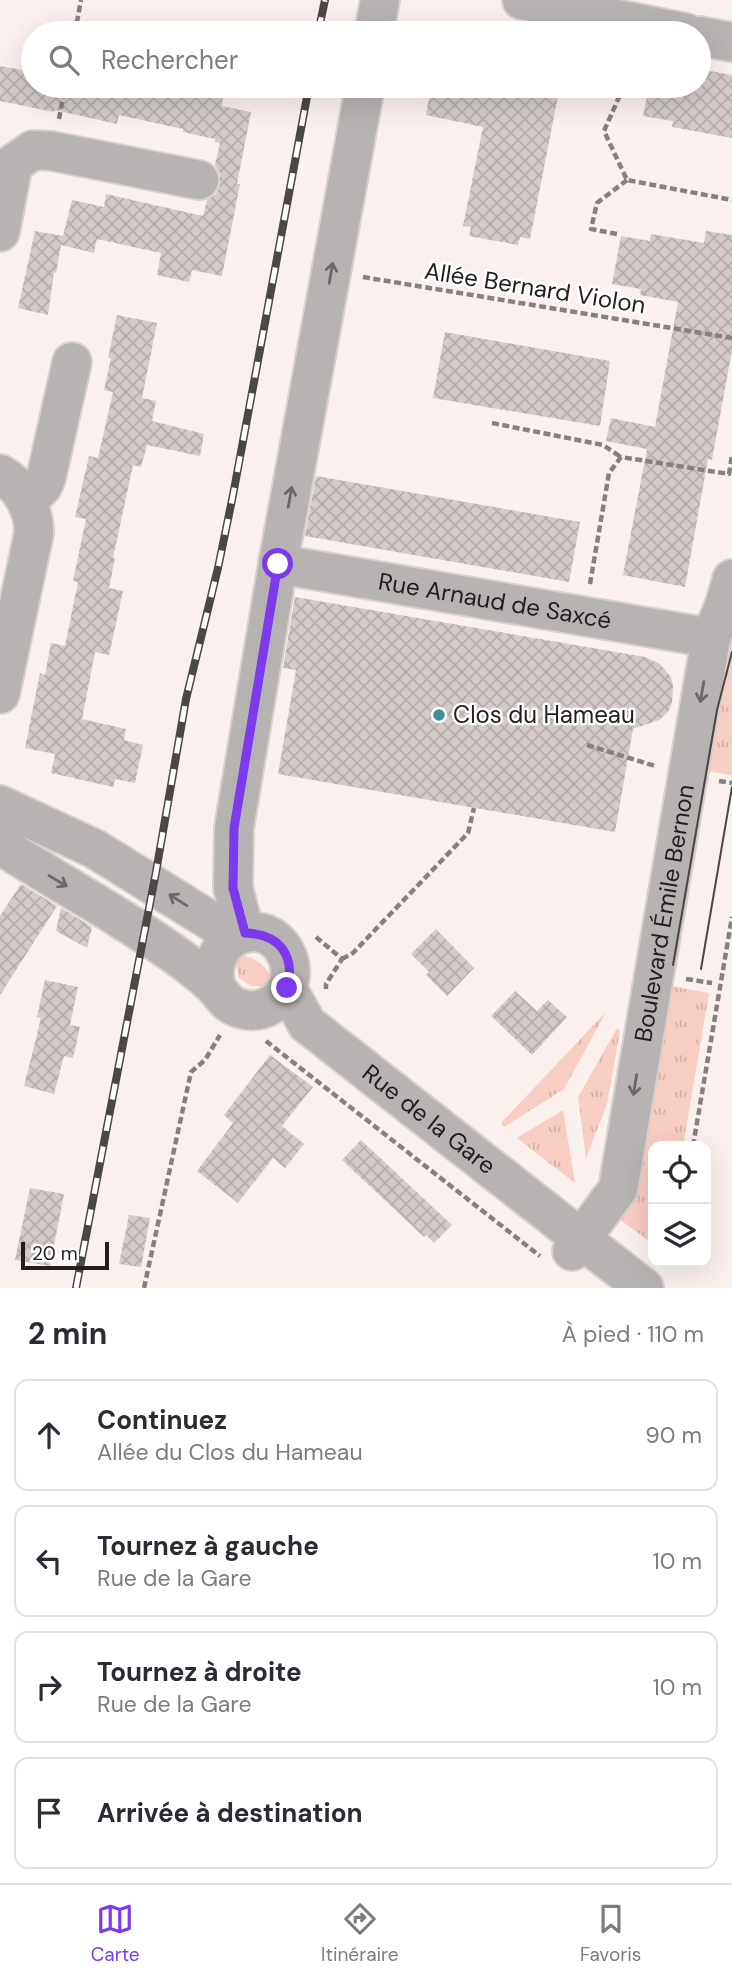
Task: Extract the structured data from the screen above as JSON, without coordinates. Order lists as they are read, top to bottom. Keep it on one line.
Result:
{"streets":{"street":["Rue Arnaud de Saxcé","Boulevard Émile Bernon","Rue de la Gare"],"path":["Allée Bernard Violon"]},"crossings":[["Rue Arnaud de Saxcé","Boulevard Émile Bernon"],["Boulevard Émile Bernon","Rue de la Gare"]],"one_way":["Boulevard Émile Bernon"],"places":["Clos du Hameau"],"scale_bar":"20 m","page":{"search":"Rechercher","scale":"20 m","heading":["2 min","À pied · 110 m"],"list":[["Continuez","Allée du Clos du Hameau","90 m"],["Tournez à gauche","Rue de la Gare","10 m"],["Tournez à droite","Rue de la Gare","10 m"],"Arrivée à destination"],"nav":["Carte","Itinéraire","Favoris"]}}
